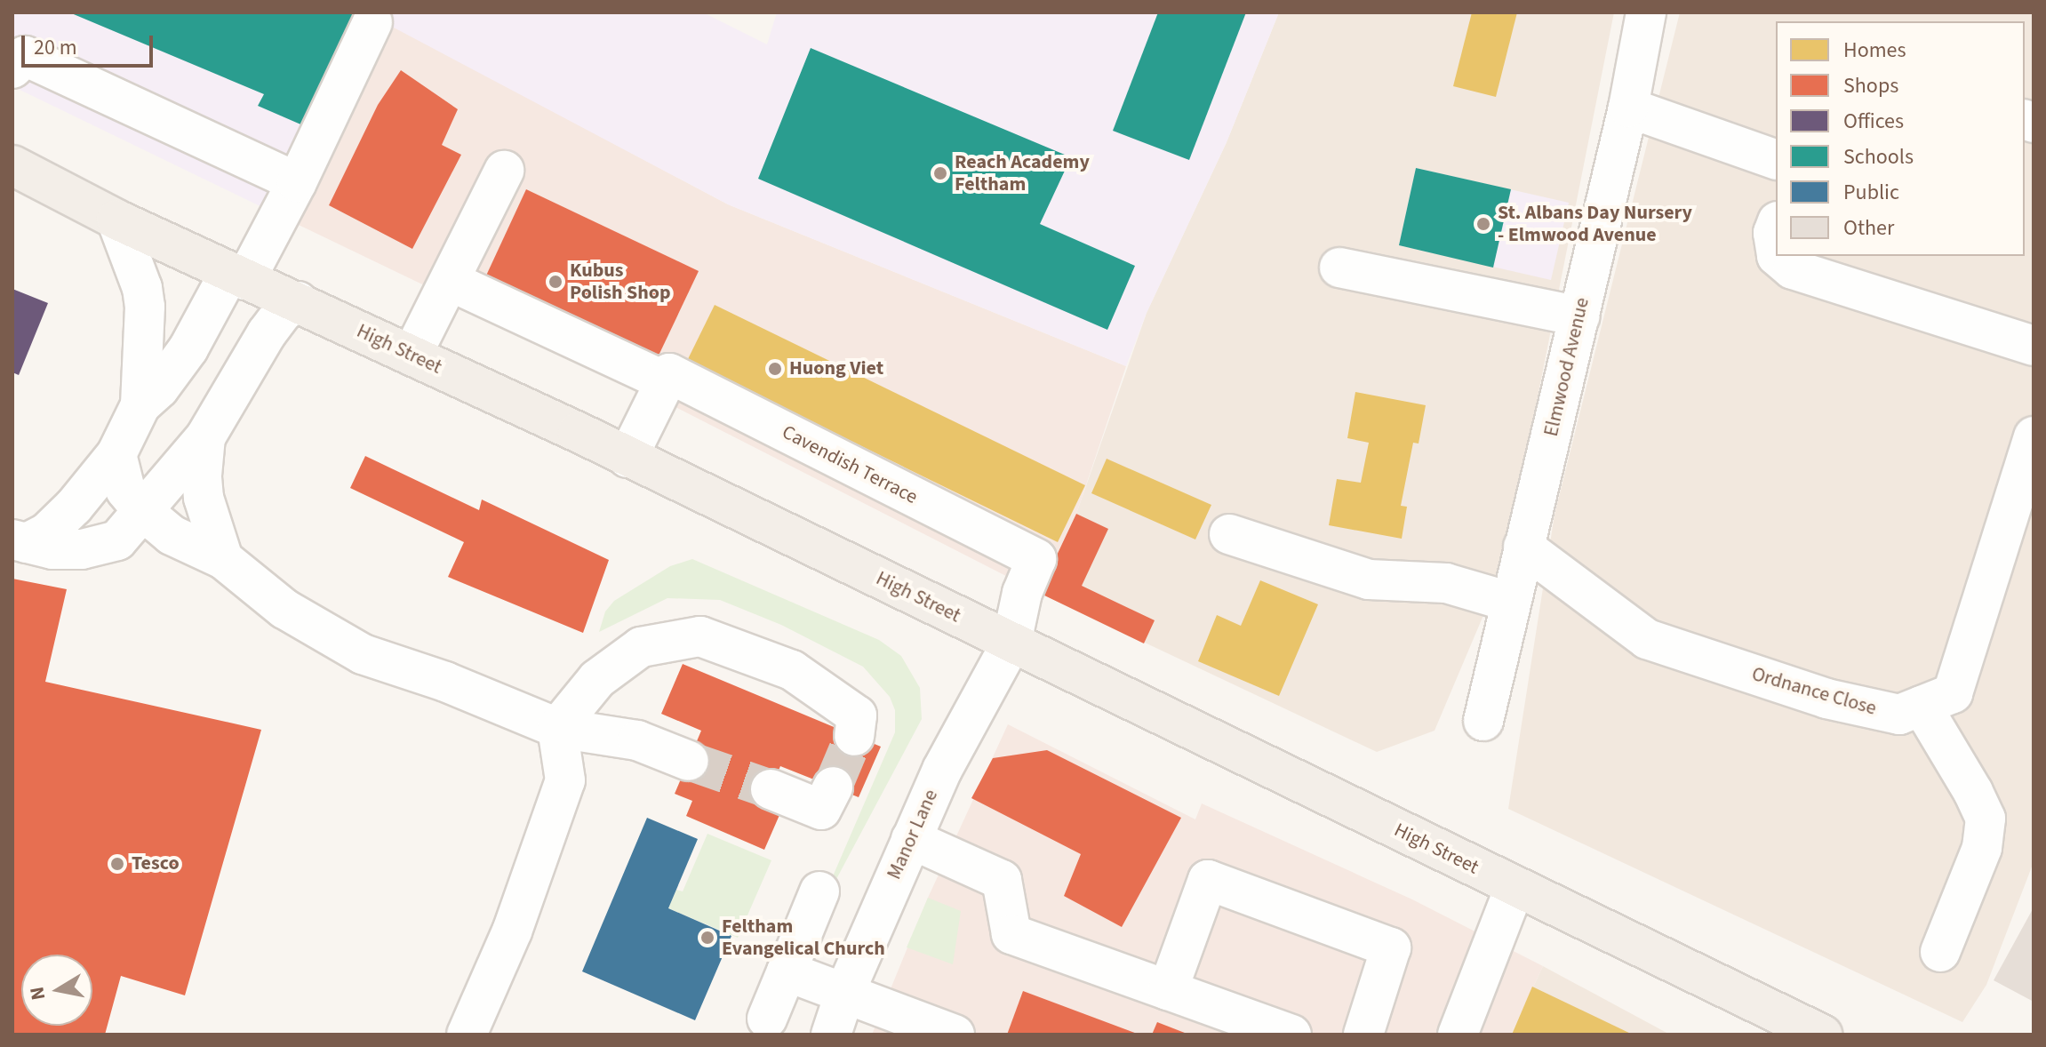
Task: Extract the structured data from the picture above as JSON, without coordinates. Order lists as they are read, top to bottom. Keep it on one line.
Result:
{"streets":{"main road":["High Street"],"street":["Elmwood Avenue","Cavendish Terrace","Ordnance Close","Manor Lane"]},"crossings":[["High Street","Cavendish Terrace"],["High Street","Manor Lane"],["Elmwood Avenue","Ordnance Close"],["Cavendish Terrace","Manor Lane"]],"places":["Reach Academy Feltham","St. Albans Day Nursery - Elmwood Avenue","Kubus Polish Shop","Huong Viet","Tesco","Feltham Evangelical Church"],"legend":["Homes","Shops","Offices","Schools","Public","Other"],"scale_bar":"20 m","north":"left"}
